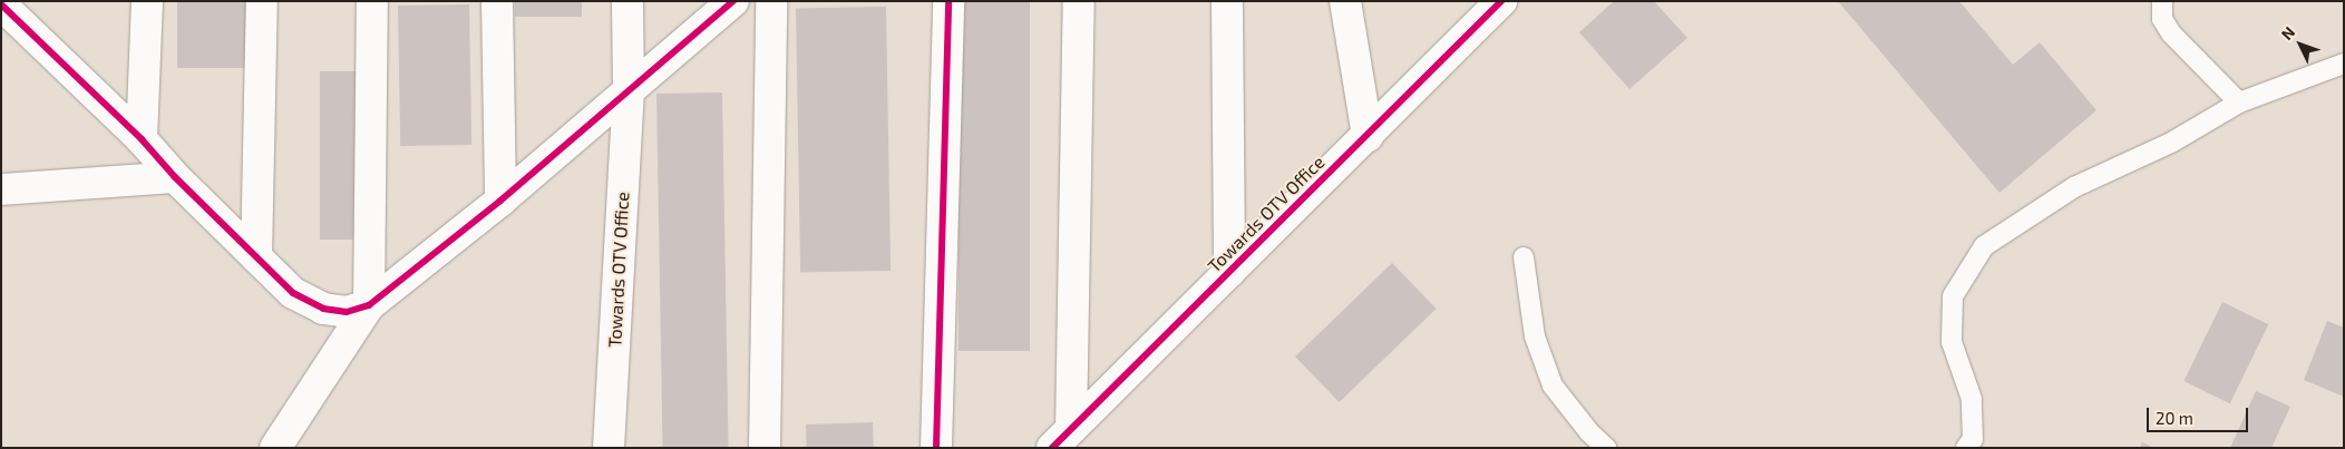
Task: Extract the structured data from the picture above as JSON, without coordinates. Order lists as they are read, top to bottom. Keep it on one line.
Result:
{"streets":{"street":["Towards OTV Office"]},"scale_bar":"20 m","north":"top left"}
